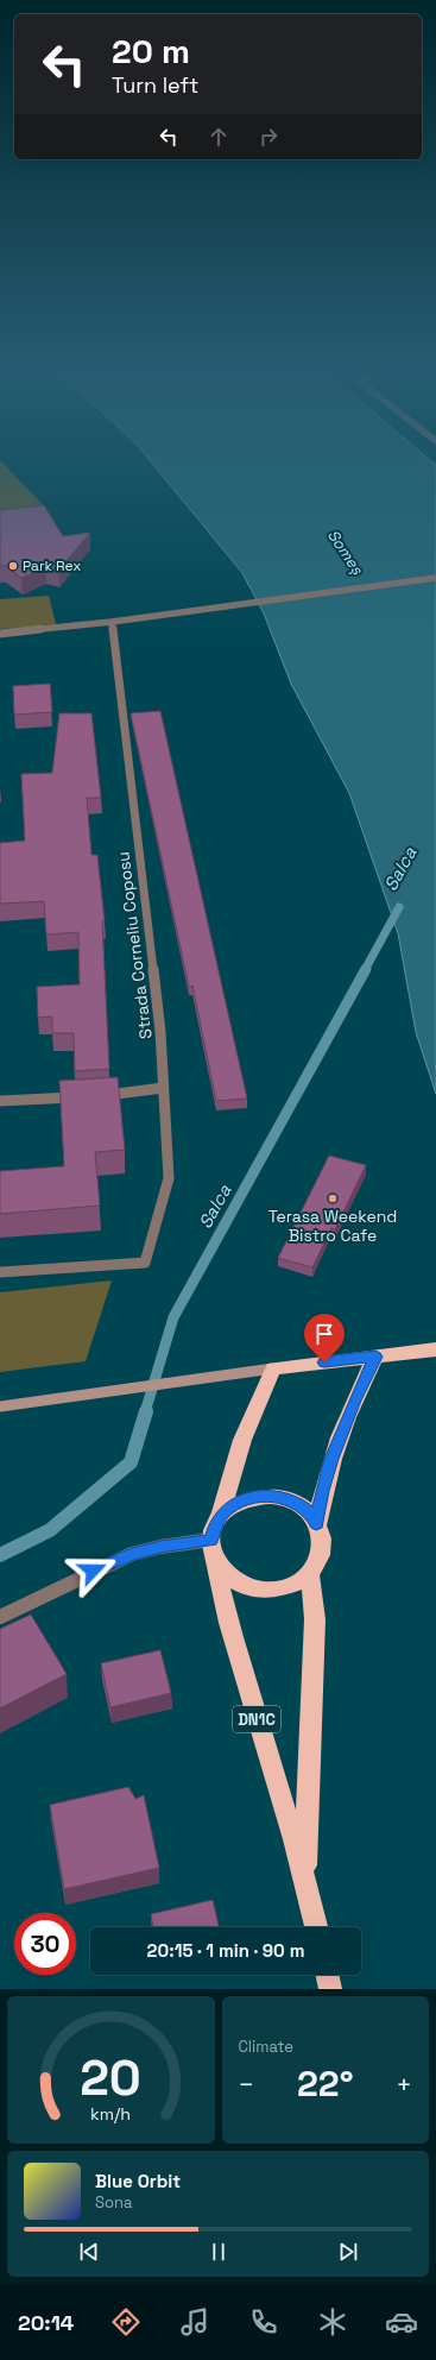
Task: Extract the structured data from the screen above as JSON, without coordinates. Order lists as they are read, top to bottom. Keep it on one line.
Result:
{"streets":{"highway":["DN1C"],"street":["Strada Corneliu Coposu"]},"water":["Someș","Salca"],"places":["Park Rex","Terasa Weekend Bistro Cafe"],"page":{"turn":["20 m","Turn left"],"limit":"30","trip":"20:15 · 1 min · 90 m","tile":"Climate","heat":["−","22°","+"],"song":["Blue Orbit","Sona"],"tabs":"20:14","gauge":["20","km/h"]}}
